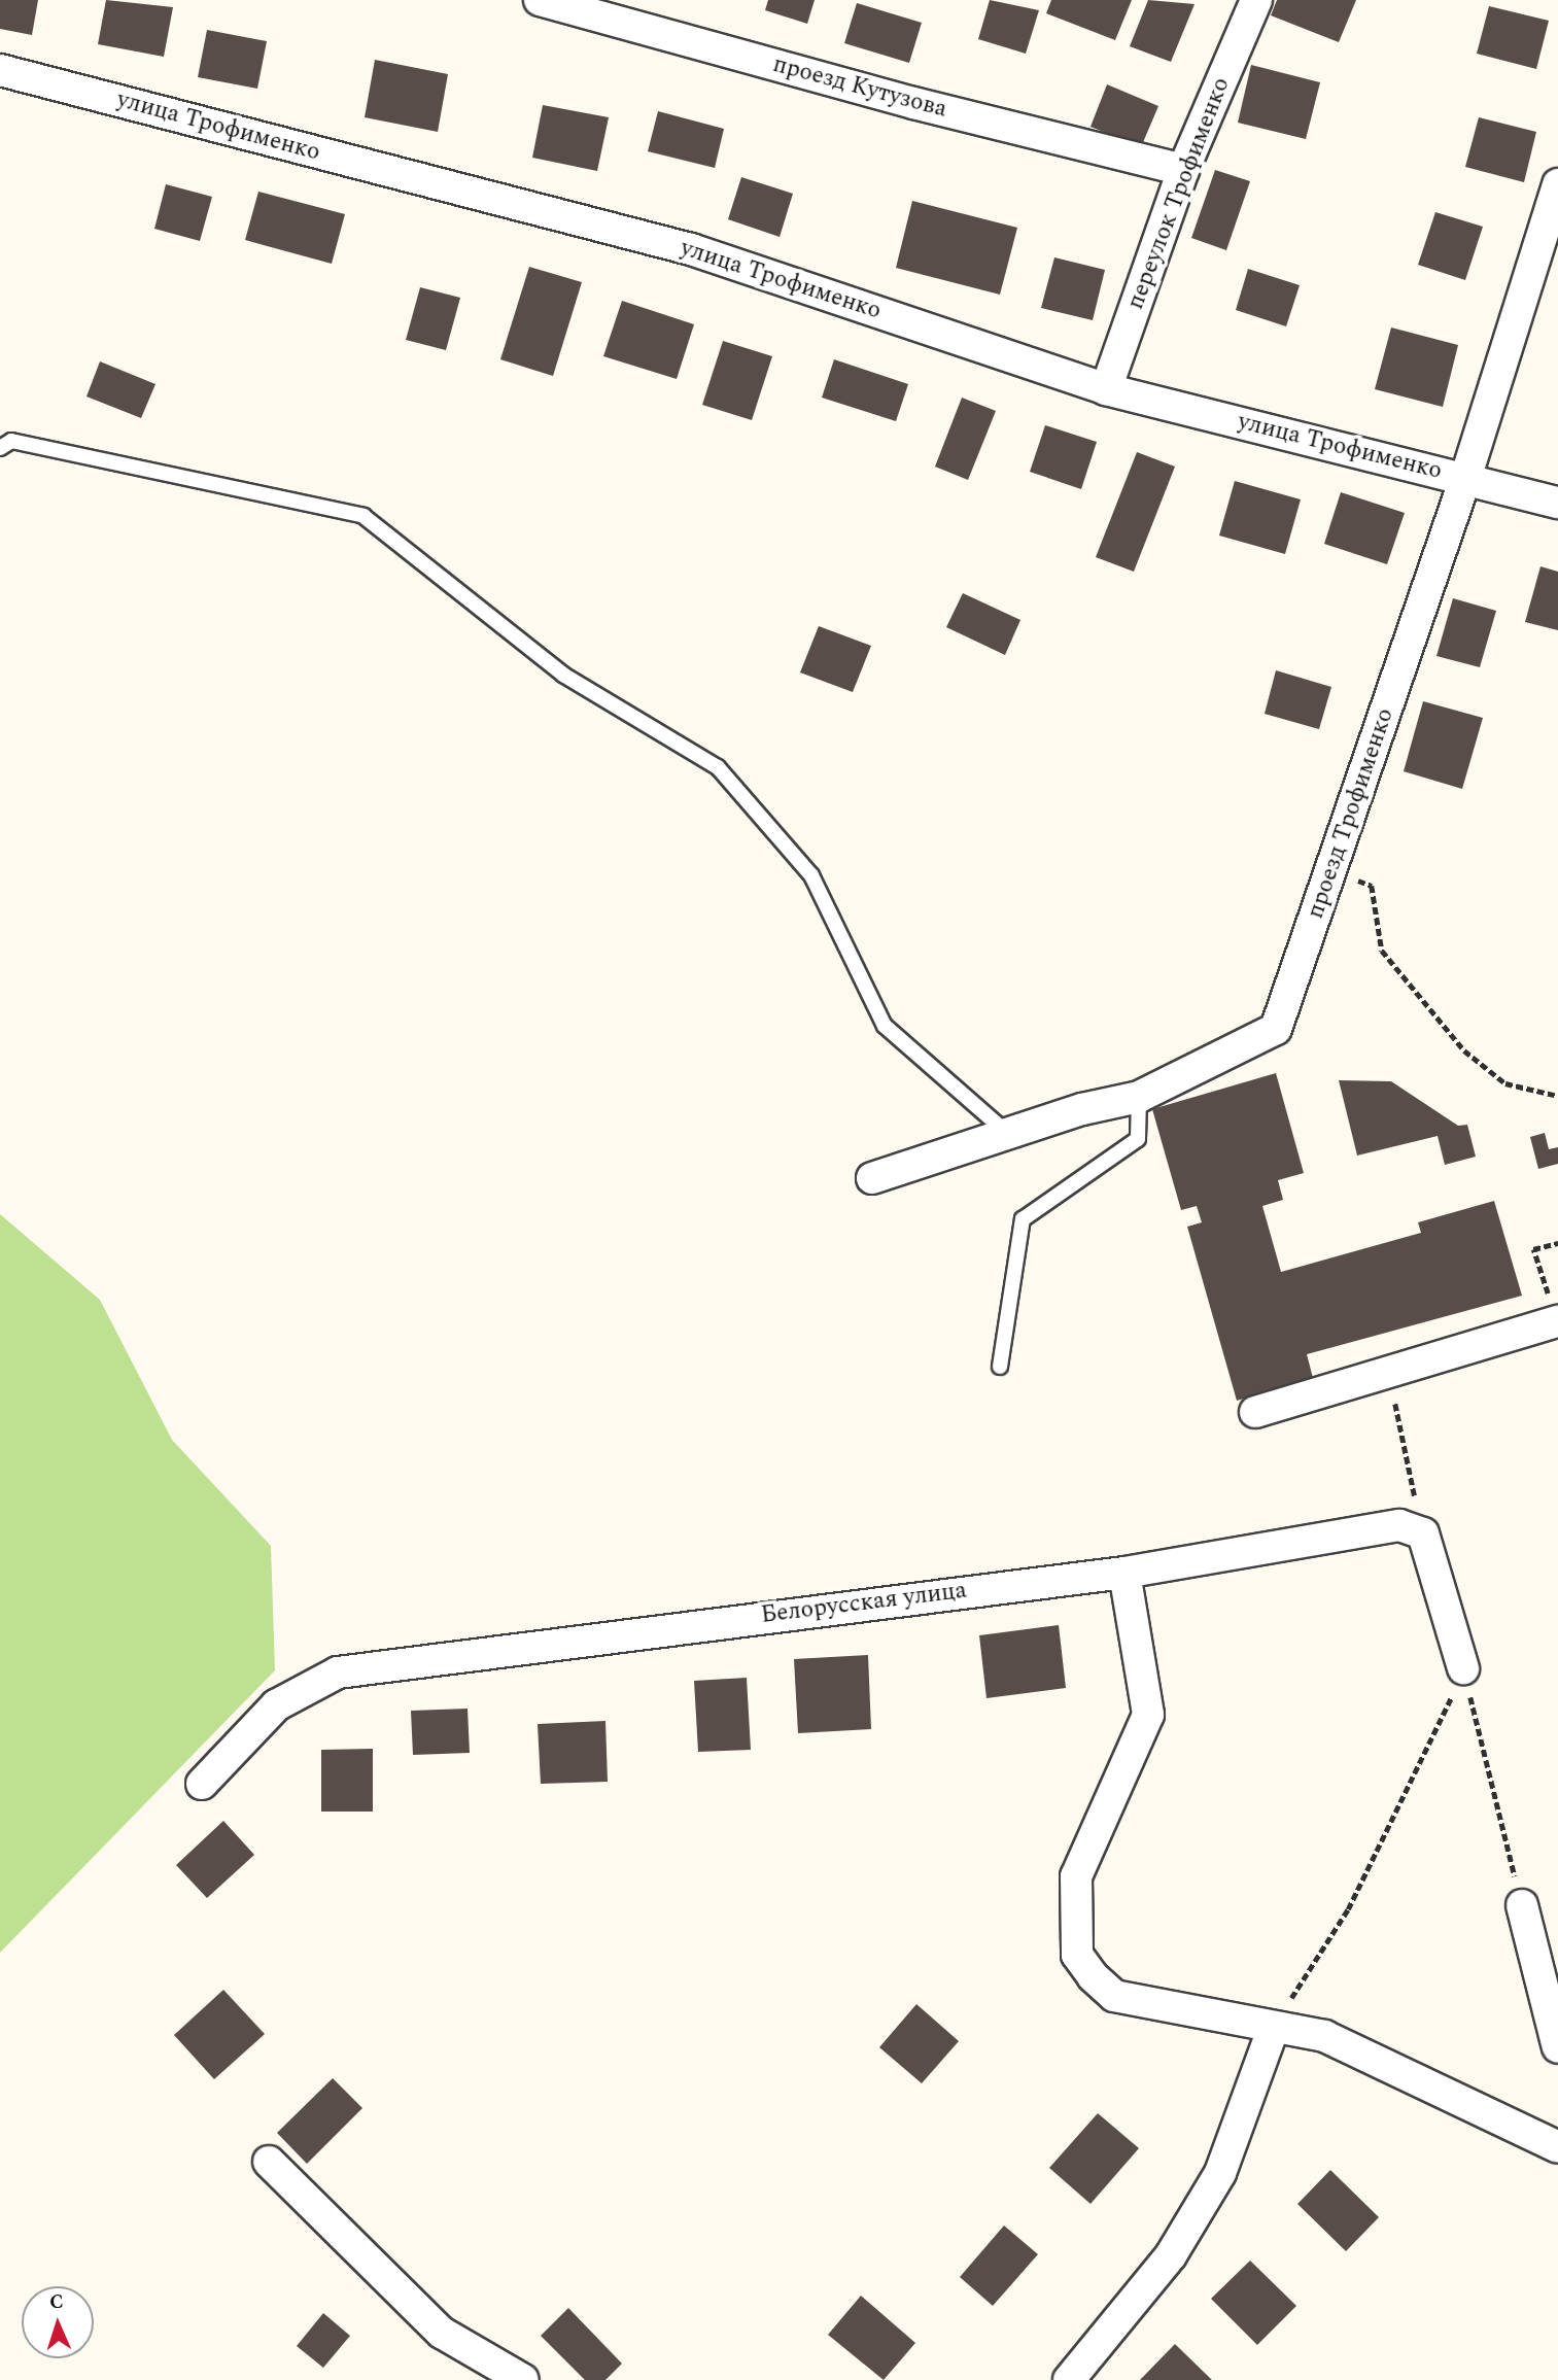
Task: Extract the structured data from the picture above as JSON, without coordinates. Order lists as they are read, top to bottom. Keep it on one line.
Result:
{"streets":{"street":["проезд Кутузова","улица Трофименко","переулок Трофименко","проезд Трофименко","Белорусская улица"]},"crossings":[["проезд Кутузова","переулок Трофименко"],["улица Трофименко","переулок Трофименко"],["улица Трофименко","проезд Трофименко"]],"north":"top"}
